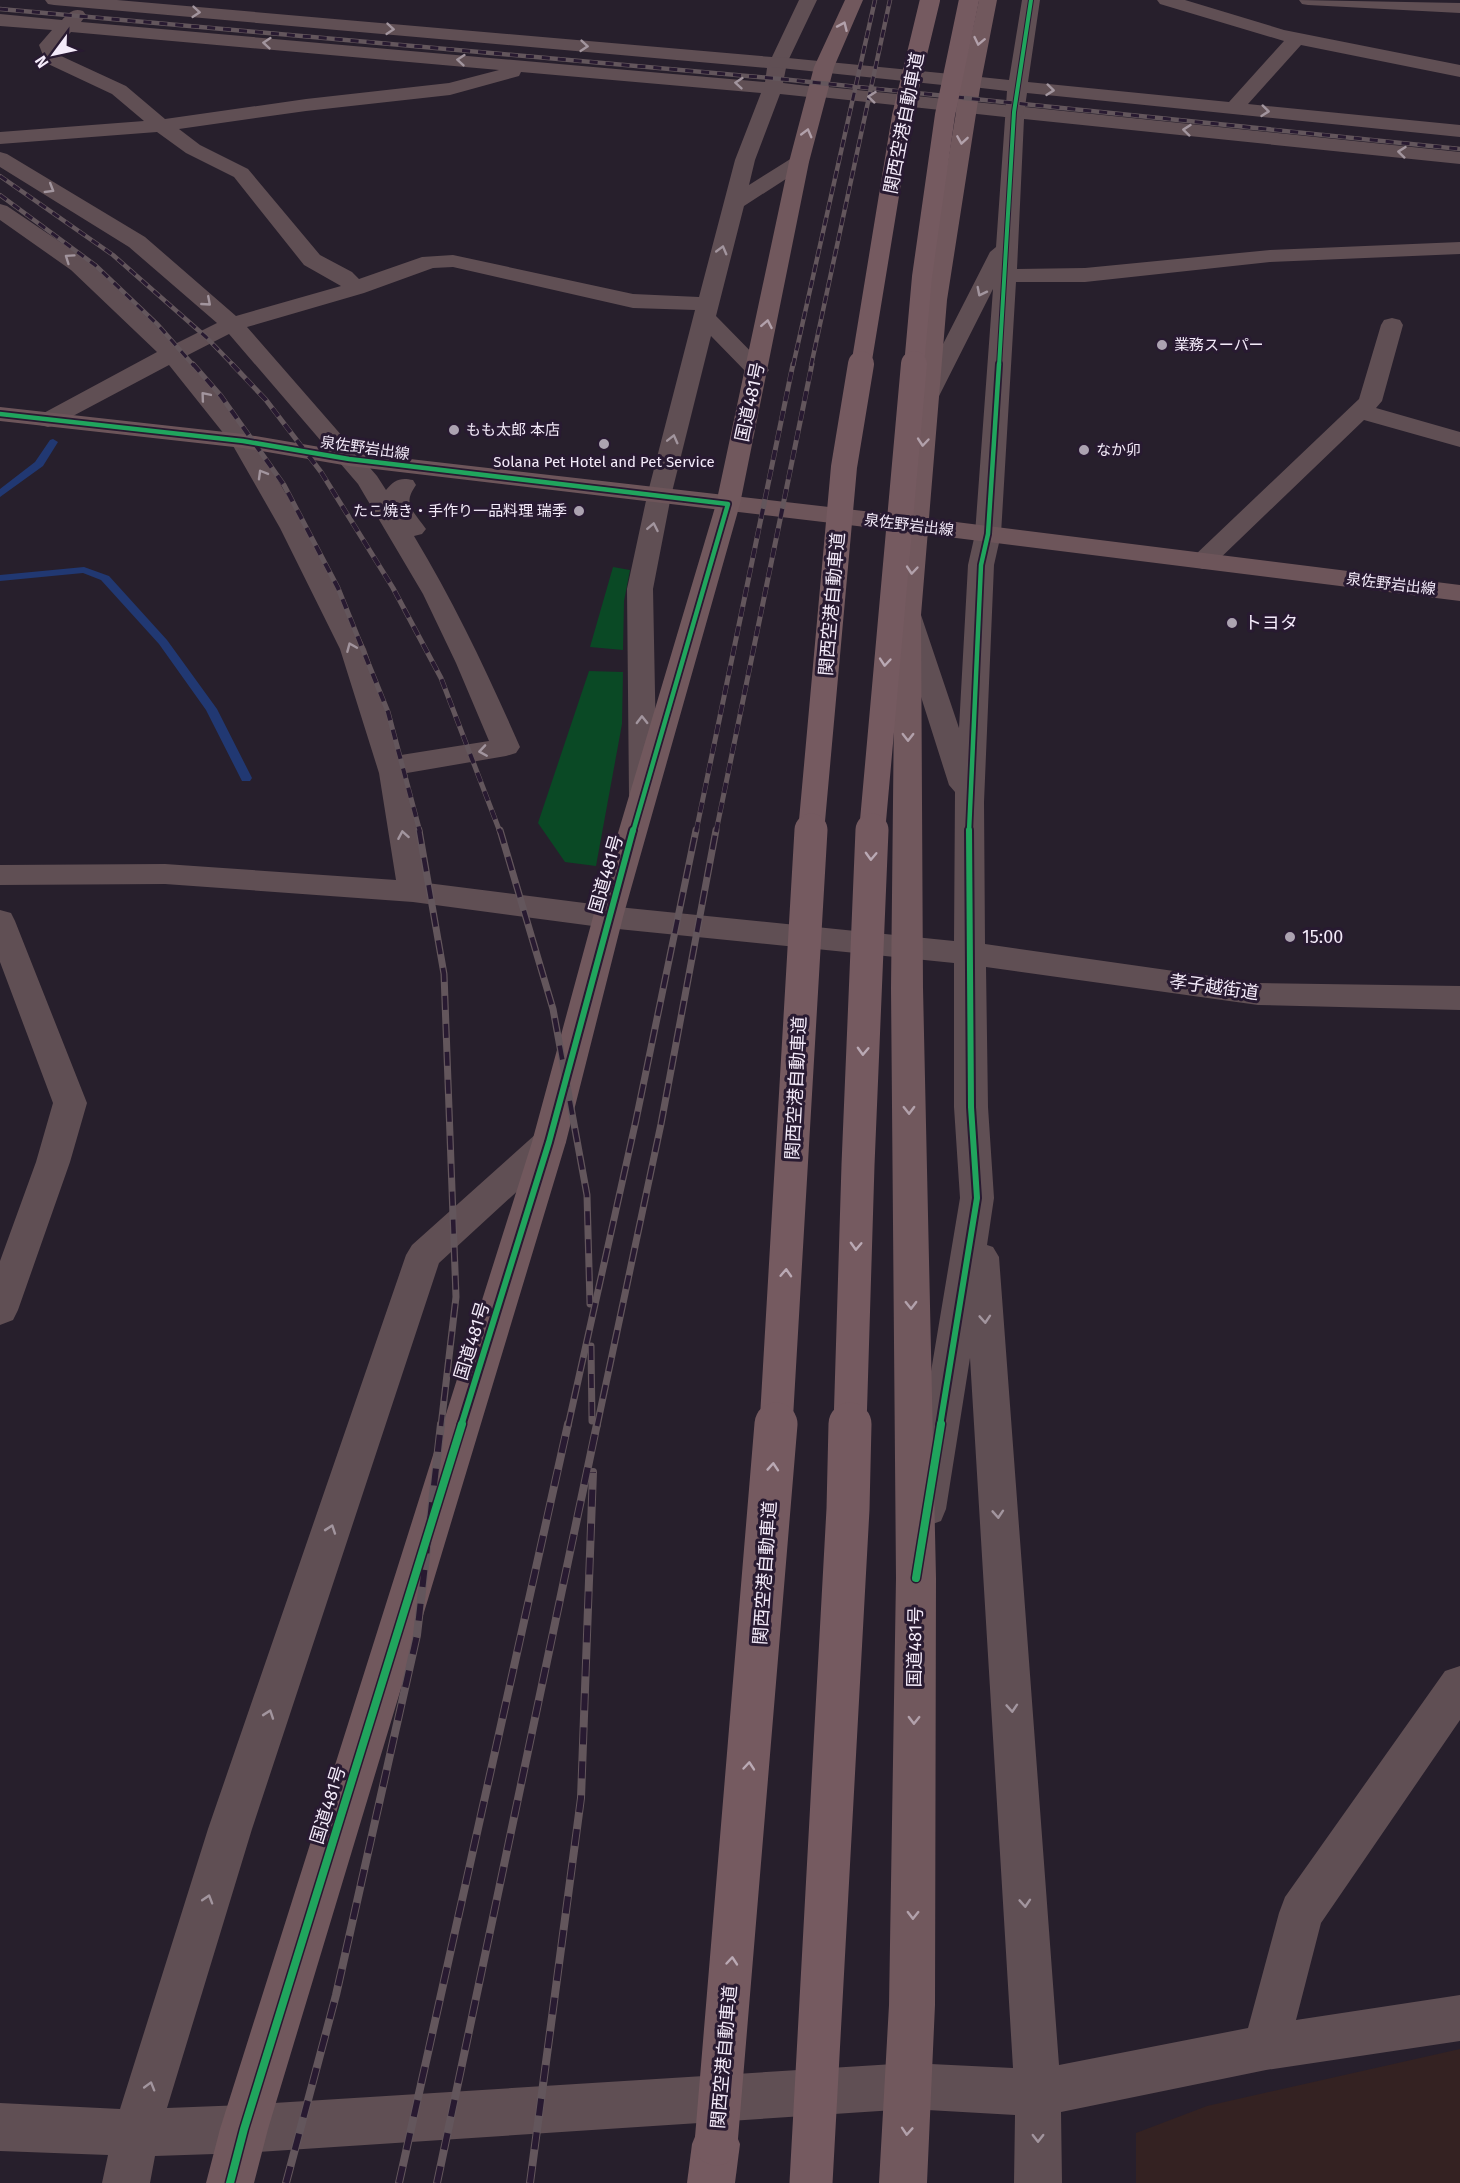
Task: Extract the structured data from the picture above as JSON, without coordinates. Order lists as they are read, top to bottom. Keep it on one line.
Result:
{"streets":{"highway":["関西空港自動車道","国道481号"],"main road":["泉佐野岩出線"],"street":["孝子越街道"]},"crossings":[["国道481号","泉佐野岩出線"],["国道481号","孝子越街道"]],"places":["業務スーパー","もも太郎 本店","Solana Pet Hotel and Pet Service","なか卯","たこ焼き・手作り一品料理 瑞季","トヨタ","15:00"],"north":"bottom left"}
